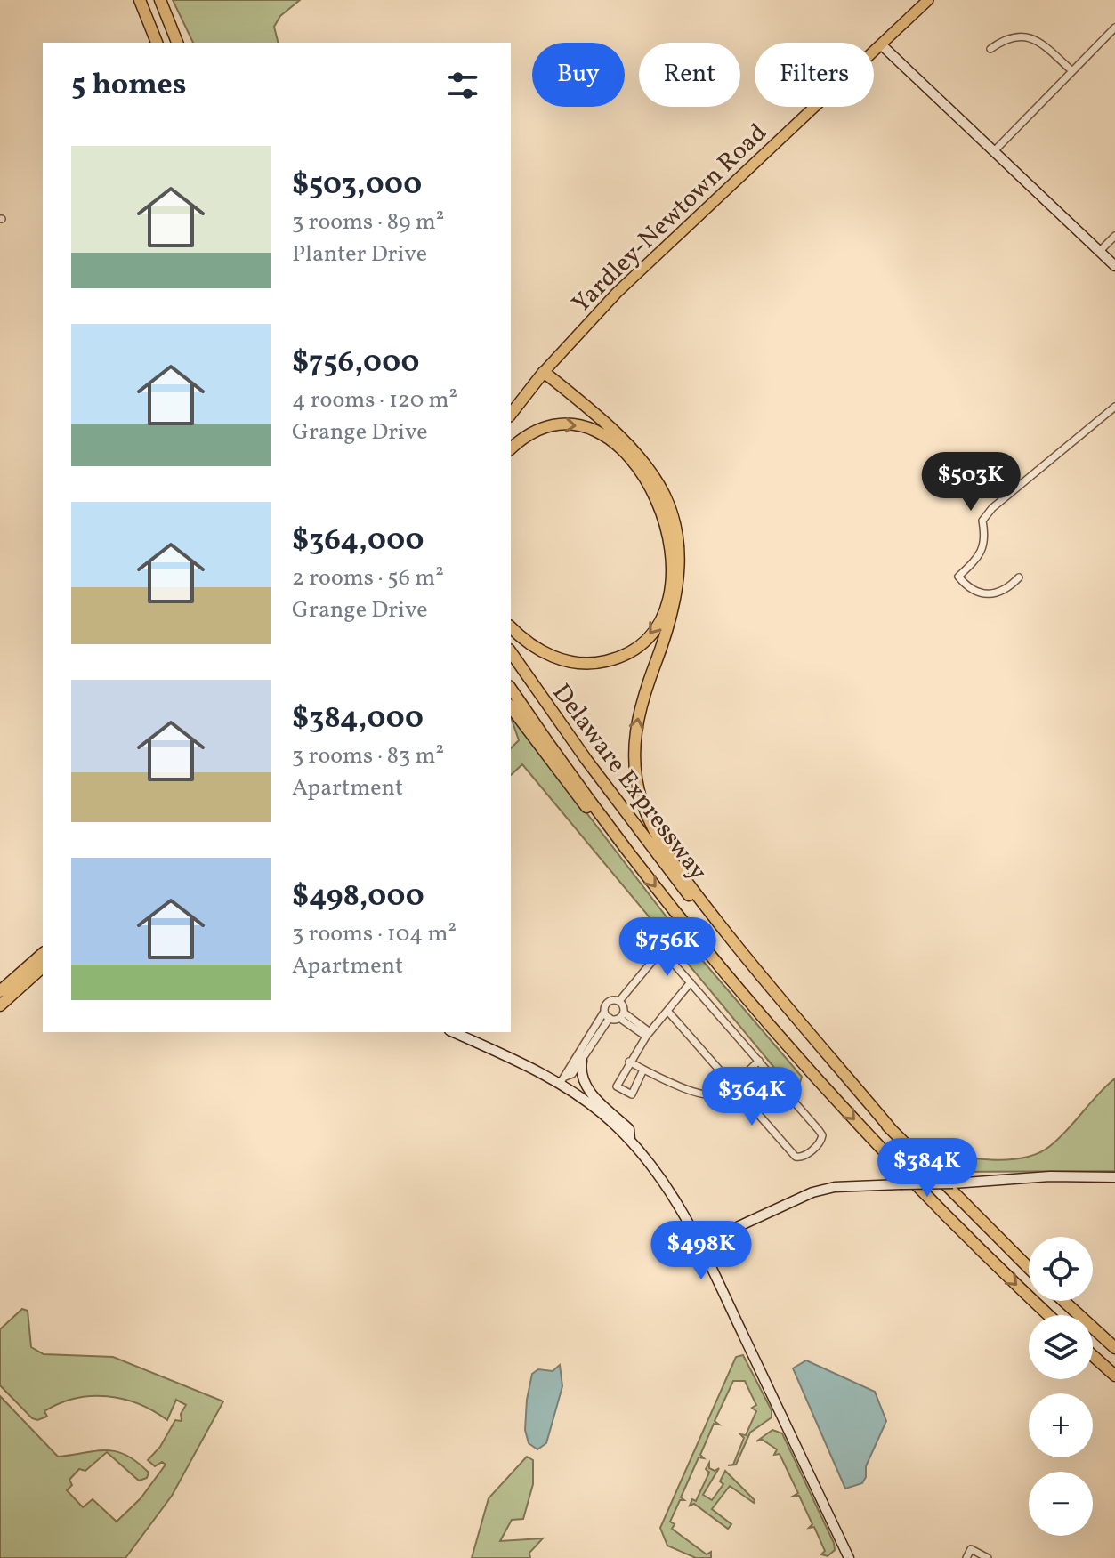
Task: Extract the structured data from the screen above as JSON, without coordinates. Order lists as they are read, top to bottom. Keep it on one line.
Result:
{"streets":{"highway":["Yardley-Newtown Road","Delaware Expressway"]},"page":{"chip":["Buy","Rent","Filters"],"heading":"5 homes","list":[{"name":"$503,000","note":"3 rooms · 89 m² · Planter Drive"},{"name":"$756,000","note":"4 rooms · 120 m² · Grange Drive"},{"name":"$364,000","note":"2 rooms · 56 m² · Grange Drive"},{"name":"$384,000","note":"3 rooms · 83 m² · Apartment"},{"name":"$498,000","note":"3 rooms · 104 m² · Apartment"}],"price":["$503K","$756K","$364K","$384K","$498K"],"map_buttons":["+","−"]}}
